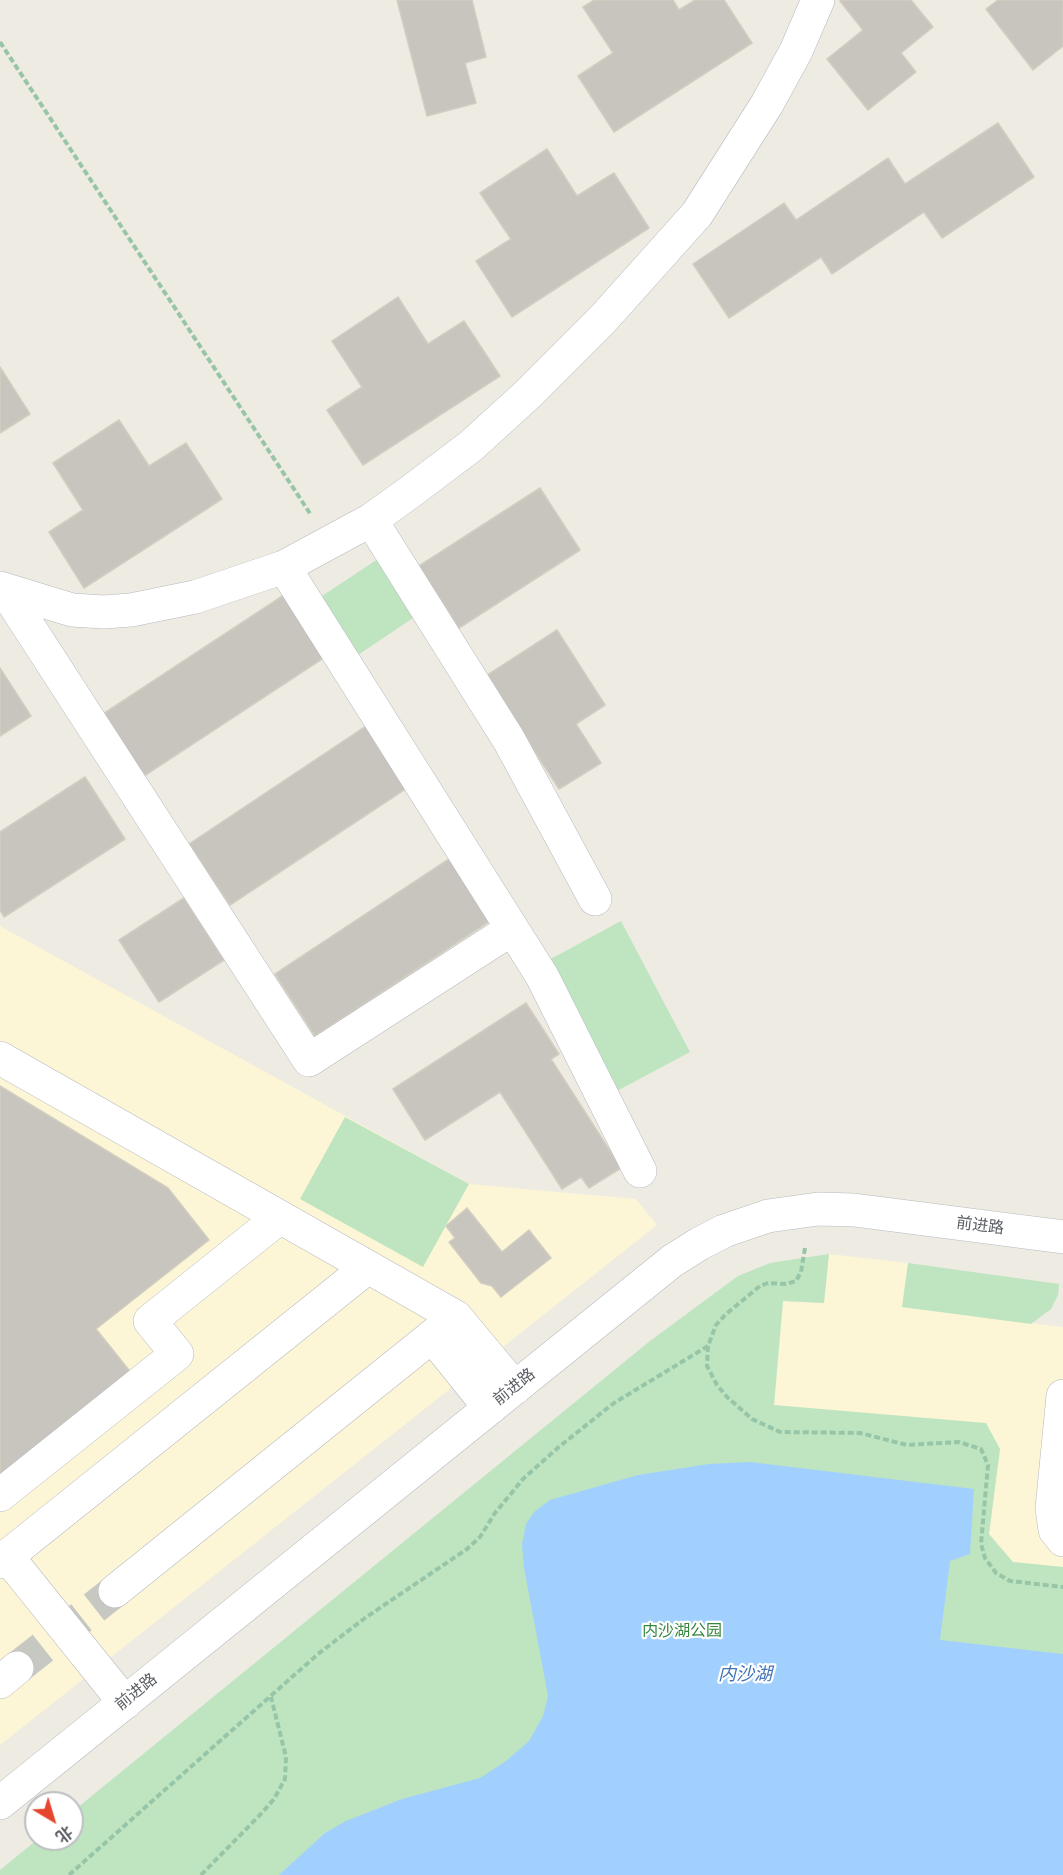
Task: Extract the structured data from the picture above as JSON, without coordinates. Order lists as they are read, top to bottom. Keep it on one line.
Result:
{"streets":{"street":["前进路"]},"water":["内沙湖"],"parks":["内沙湖公园"],"north":"bottom right"}
